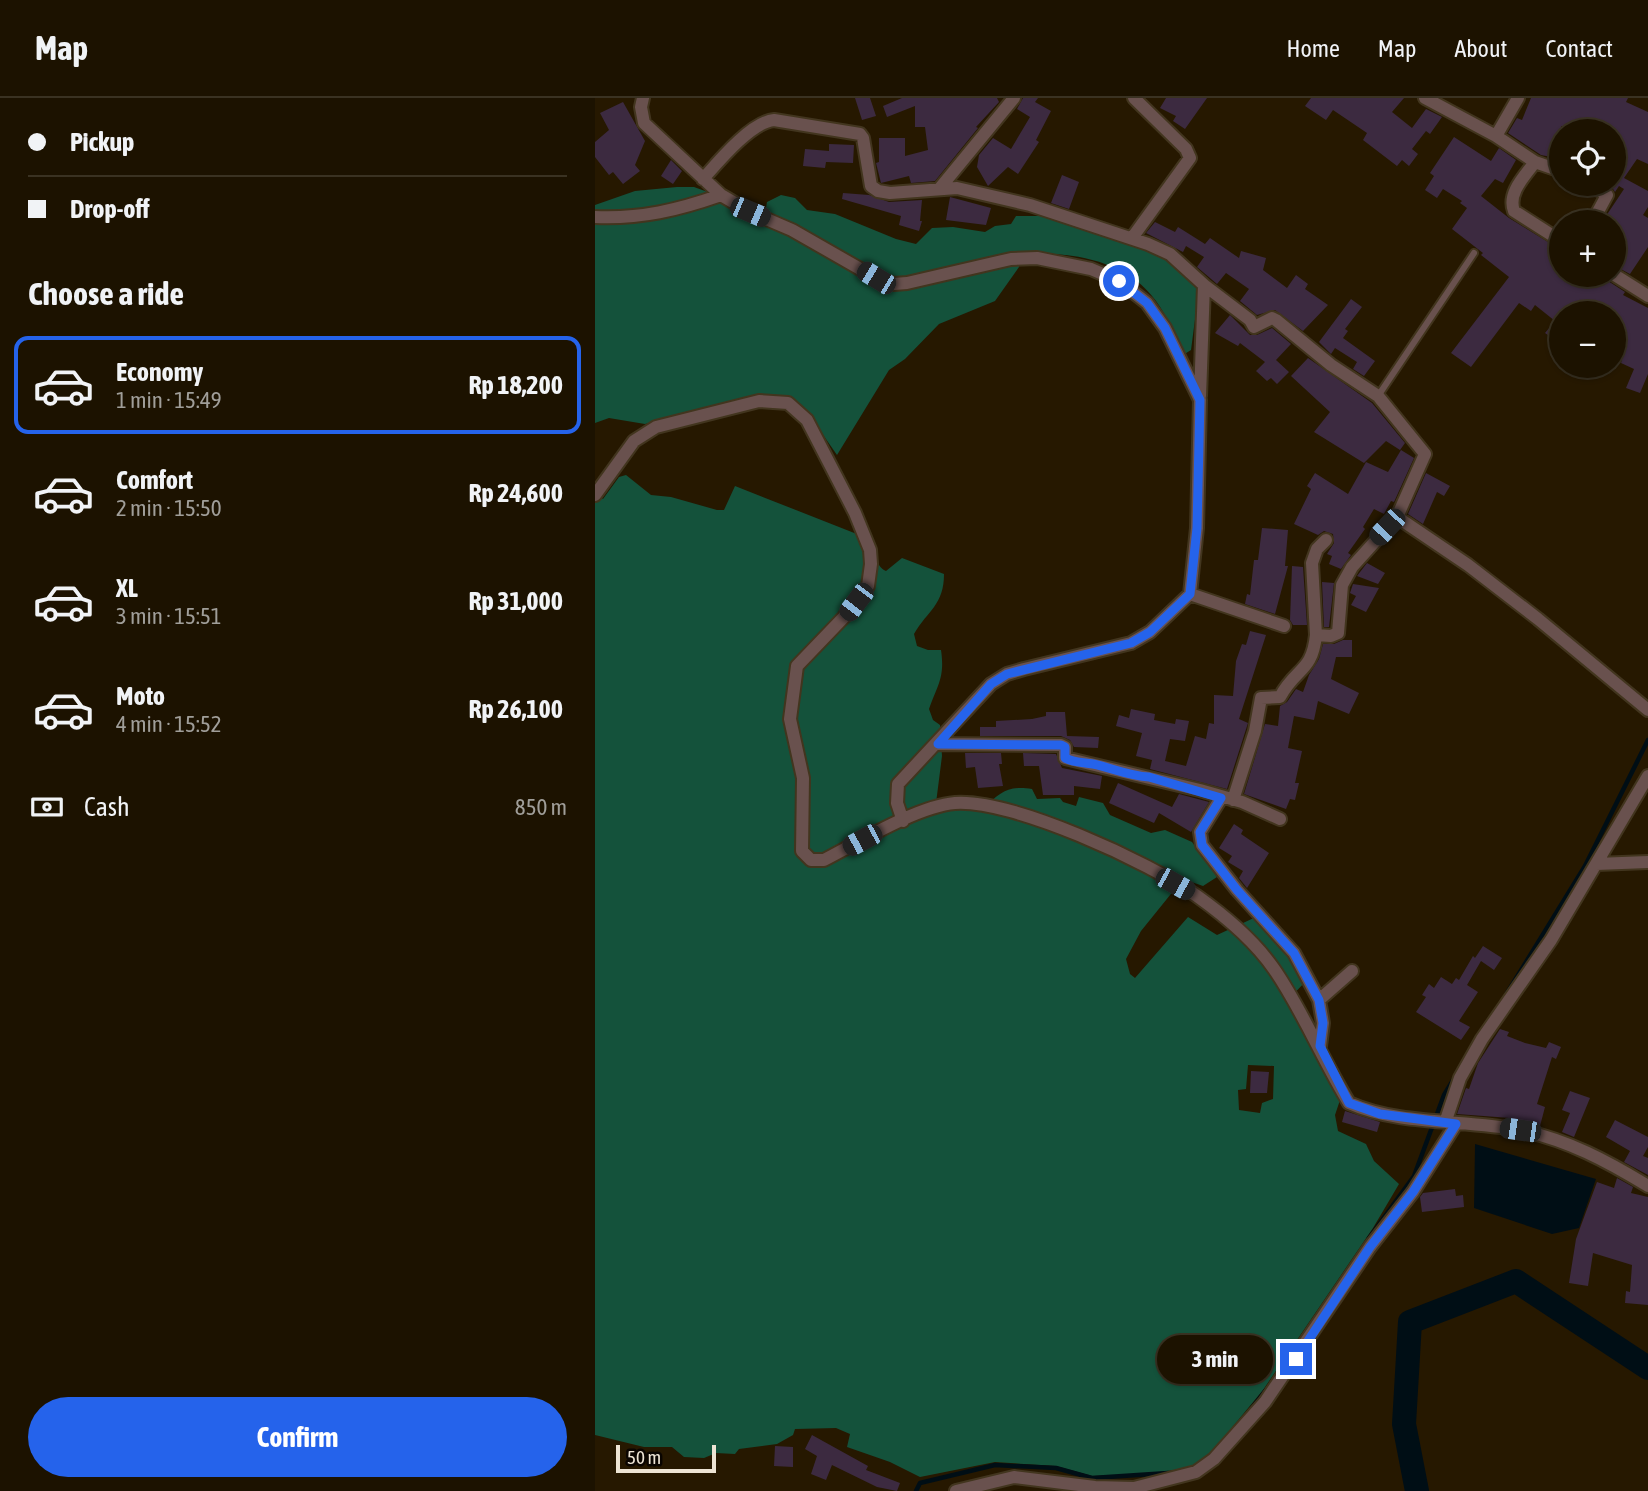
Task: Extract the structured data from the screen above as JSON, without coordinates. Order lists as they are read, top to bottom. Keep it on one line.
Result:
{"scale_bar":"50 m","page":{"header":"Map","nav":["Home","Map","About","Contact"],"banner":["Pickup","Drop-off"],"map_buttons":["+","−"],"heading":"Choose a ride","list":[{"name":"Economy","note":"1 min · 15:49","value":"Rp 18,200"},{"name":"Comfort","note":"2 min · 15:50","value":"Rp 24,600"},{"name":"XL","note":"3 min · 15:51","value":"Rp 31,000"},{"name":"Moto","note":"4 min · 15:52","value":"Rp 26,100"}],"pay":["Cash","850 m"],"bubble":"3 min","buttons":"Confirm","scale":"50 m"}}
